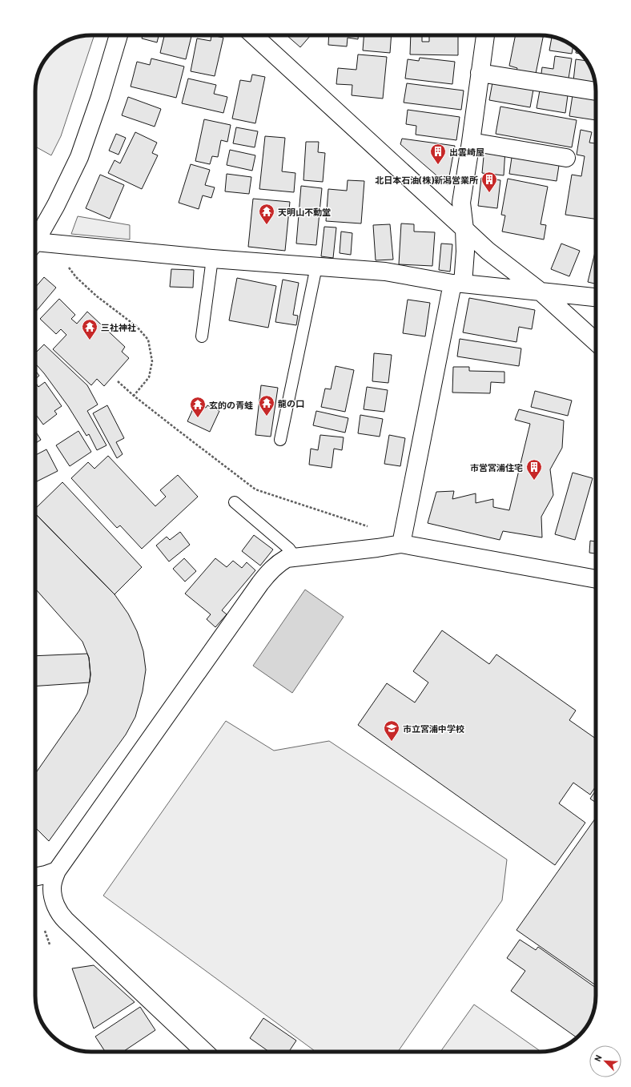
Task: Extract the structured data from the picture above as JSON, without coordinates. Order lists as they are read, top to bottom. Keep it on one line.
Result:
{"places":{"building":["出雲崎屋","北日本石油(株)新潟営業所","市営宮浦住宅"],"temple":["天明山不動堂","三社神社","龍の口","玄的の青蛙"],"school or university":["市立宮浦中学校"]},"north":"top left"}
